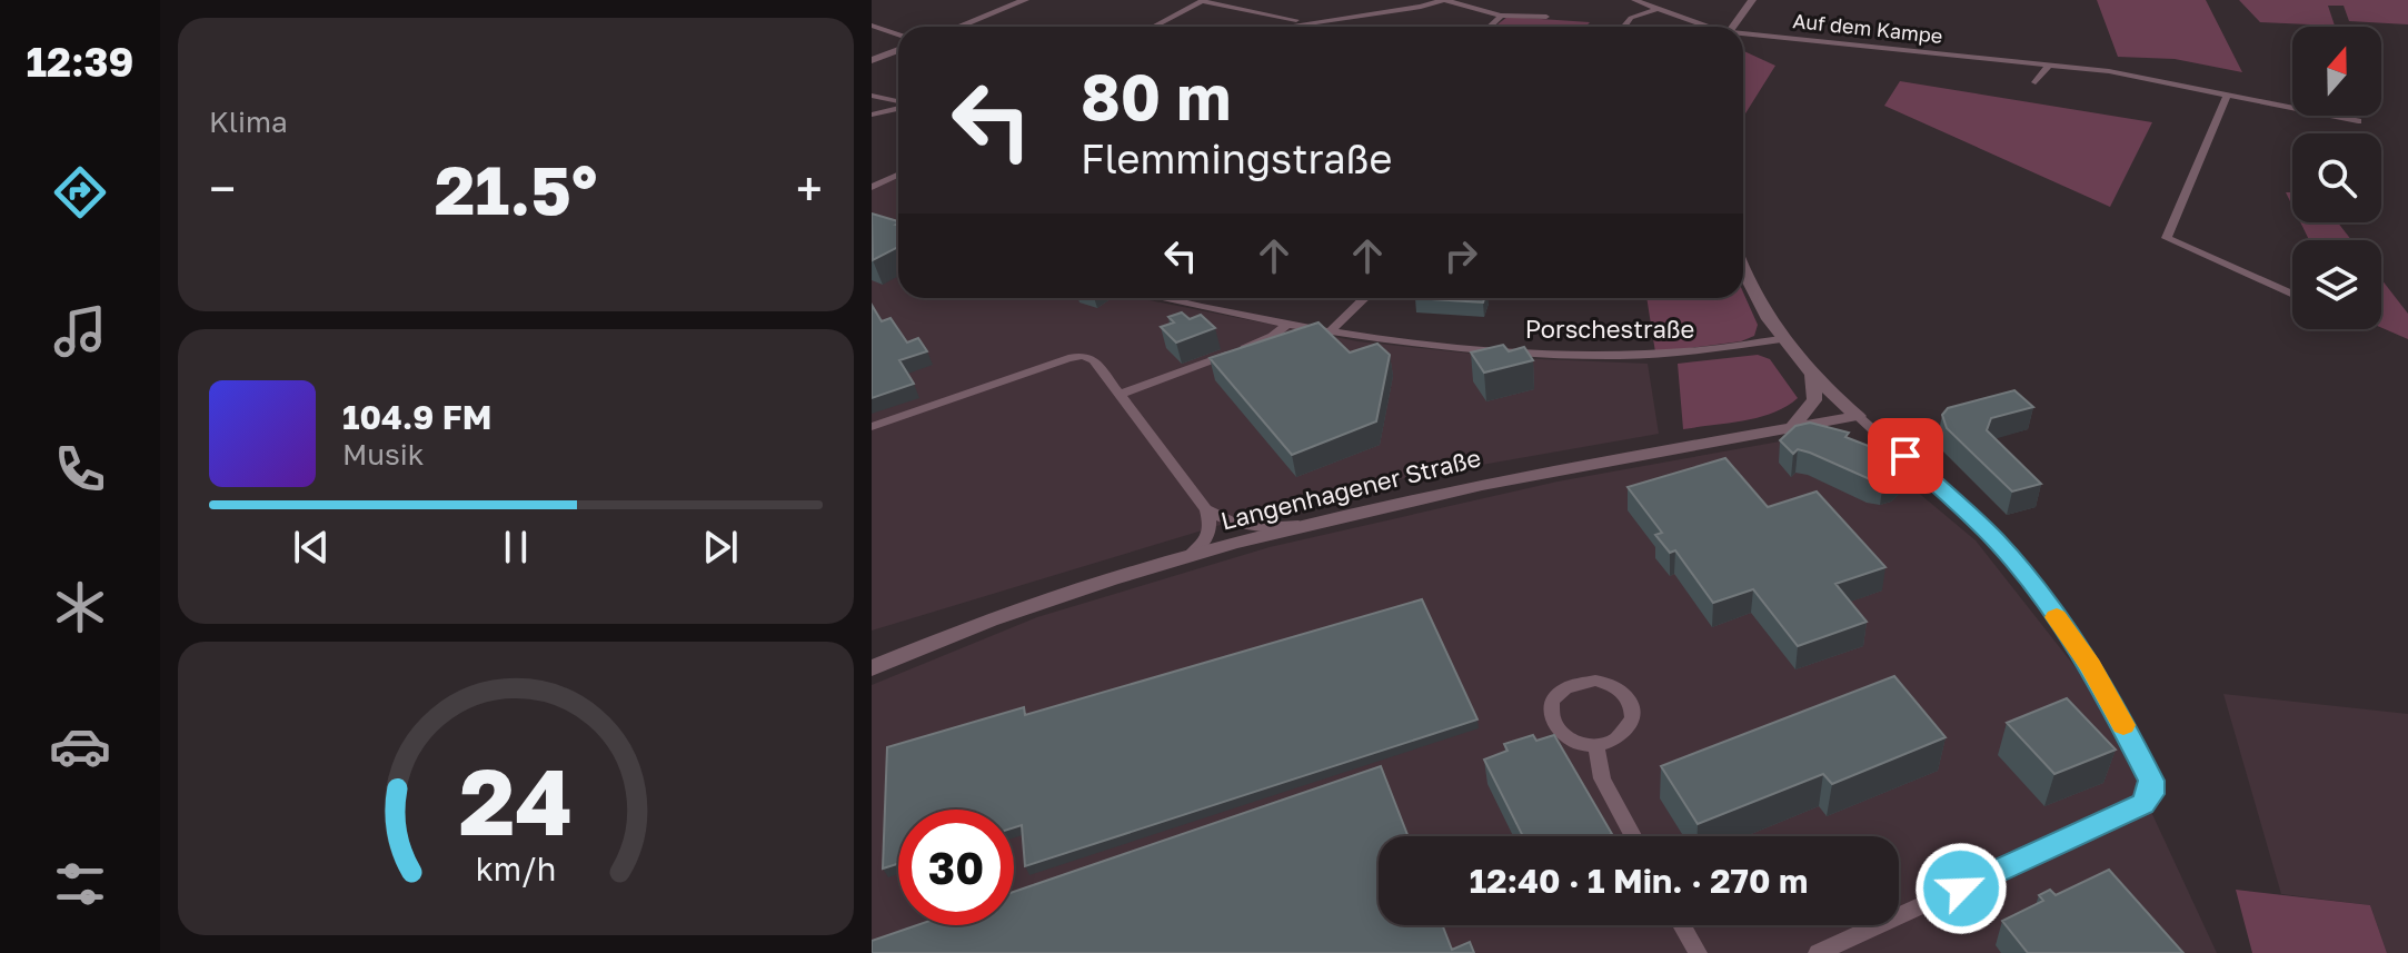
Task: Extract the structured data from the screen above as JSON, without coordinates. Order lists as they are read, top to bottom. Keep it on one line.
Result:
{"streets":{"street":["Auf dem Kampe","Porschestraße","Langenhagener Straße"]},"north":"top","page":{"tabs":"12:39","tile":"Klima","turn":["80 m","Flemmingstraße"],"heat":["−","21.5°","+"],"song":["104.9 FM","Musik"],"limit":"30","trip":"12:40 · 1 Min. · 270 m","gauge":["24","km/h"]}}
